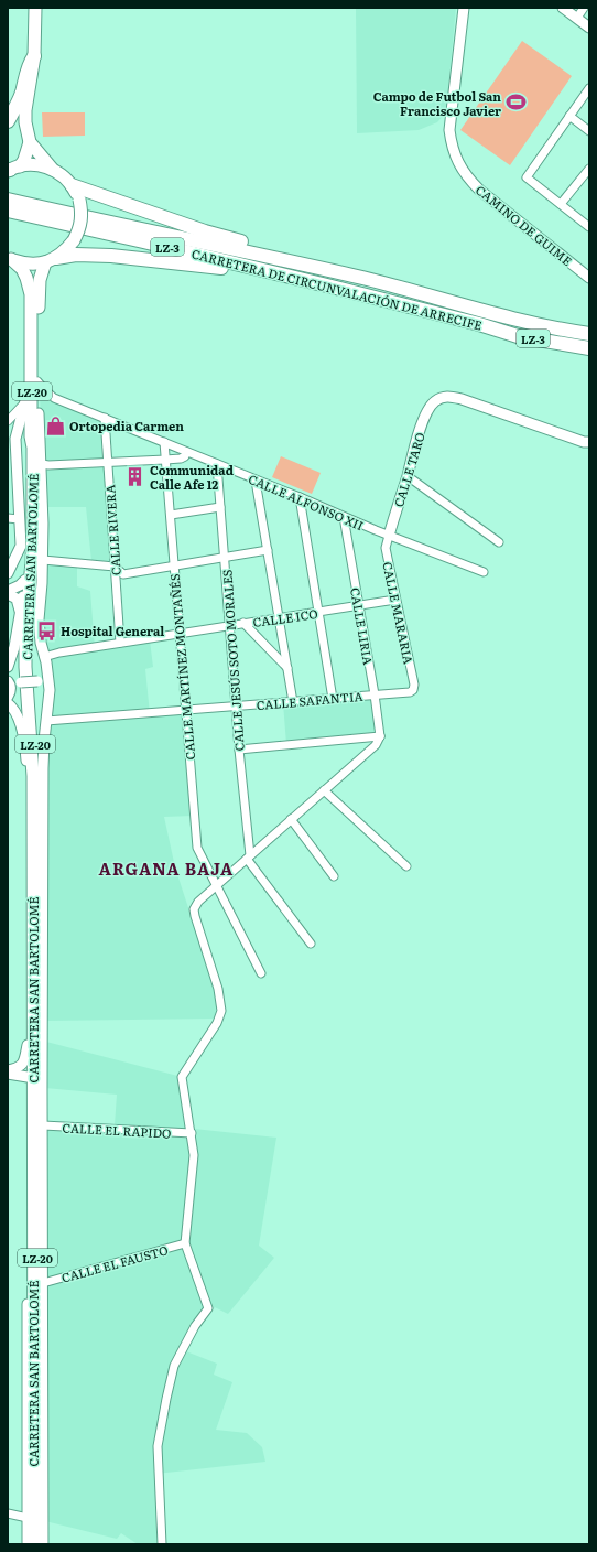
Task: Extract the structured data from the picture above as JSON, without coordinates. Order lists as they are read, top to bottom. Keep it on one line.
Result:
{"streets":{"highway":["LZ-3","CARRETERA DE CIRCUNVALACIÓN DE ARRECIFE"],"main road":["LZ-20","CARRETERA SAN BARTOLOMÉ"],"street":["CAMINO DE GUIME","CALLE TARO","CALLE ALFONSO XII","CALLE RIVERA","CALLE MARARIA","CALLE ICO","CALLE LIRIA","CALLE JESÚS SOTO MORALES","CALLE MARTÍNEZ MONTAÑÉS","CALLE SAFANTIA","CALLE EL RAPIDO","CALLE EL FAUSTO"]},"crossings":[["LZ-3","CARRETERA DE CIRCUNVALACIÓN DE ARRECIFE"],["LZ-3","LZ-20"],["LZ-3","CARRETERA SAN BARTOLOMÉ"],["LZ-20","CALLE ALFONSO XII"],["LZ-20","CARRETERA SAN BARTOLOMÉ"],["CALLE TARO","CALLE ALFONSO XII"],["CALLE TARO","CALLE MARARIA"],["CALLE ALFONSO XII","CALLE RIVERA"],["CALLE ALFONSO XII","CARRETERA SAN BARTOLOMÉ"],["CALLE ALFONSO XII","CALLE MARARIA"],["CALLE ALFONSO XII","CALLE LIRIA"],["CALLE ALFONSO XII","CALLE JESÚS SOTO MORALES"],["CALLE ALFONSO XII","CALLE MARTÍNEZ MONTAÑÉS"],["CALLE RIVERA","CALLE ICO"],["CARRETERA SAN BARTOLOMÉ","CALLE ICO"],["CARRETERA SAN BARTOLOMÉ","CALLE SAFANTIA"],["CARRETERA SAN BARTOLOMÉ","CALLE EL RAPIDO"],["CARRETERA SAN BARTOLOMÉ","CALLE EL FAUSTO"],["CALLE MARARIA","CALLE ICO"],["CALLE MARARIA","CALLE SAFANTIA"],["CALLE ICO","CALLE LIRIA"],["CALLE ICO","CALLE JESÚS SOTO MORALES"],["CALLE ICO","CALLE MARTÍNEZ MONTAÑÉS"],["CALLE LIRIA","CALLE SAFANTIA"],["CALLE JESÚS SOTO MORALES","CALLE SAFANTIA"],["CALLE MARTÍNEZ MONTAÑÉS","CALLE SAFANTIA"]],"districts":["ARGANA BAJA"],"places":{"sports":["Campo de Futbol San Francisco Javier"],"shop":["Ortopedia Carmen"],"building":["Communidad Calle Afe 12"],"bus stop":["Hospital General"]}}
